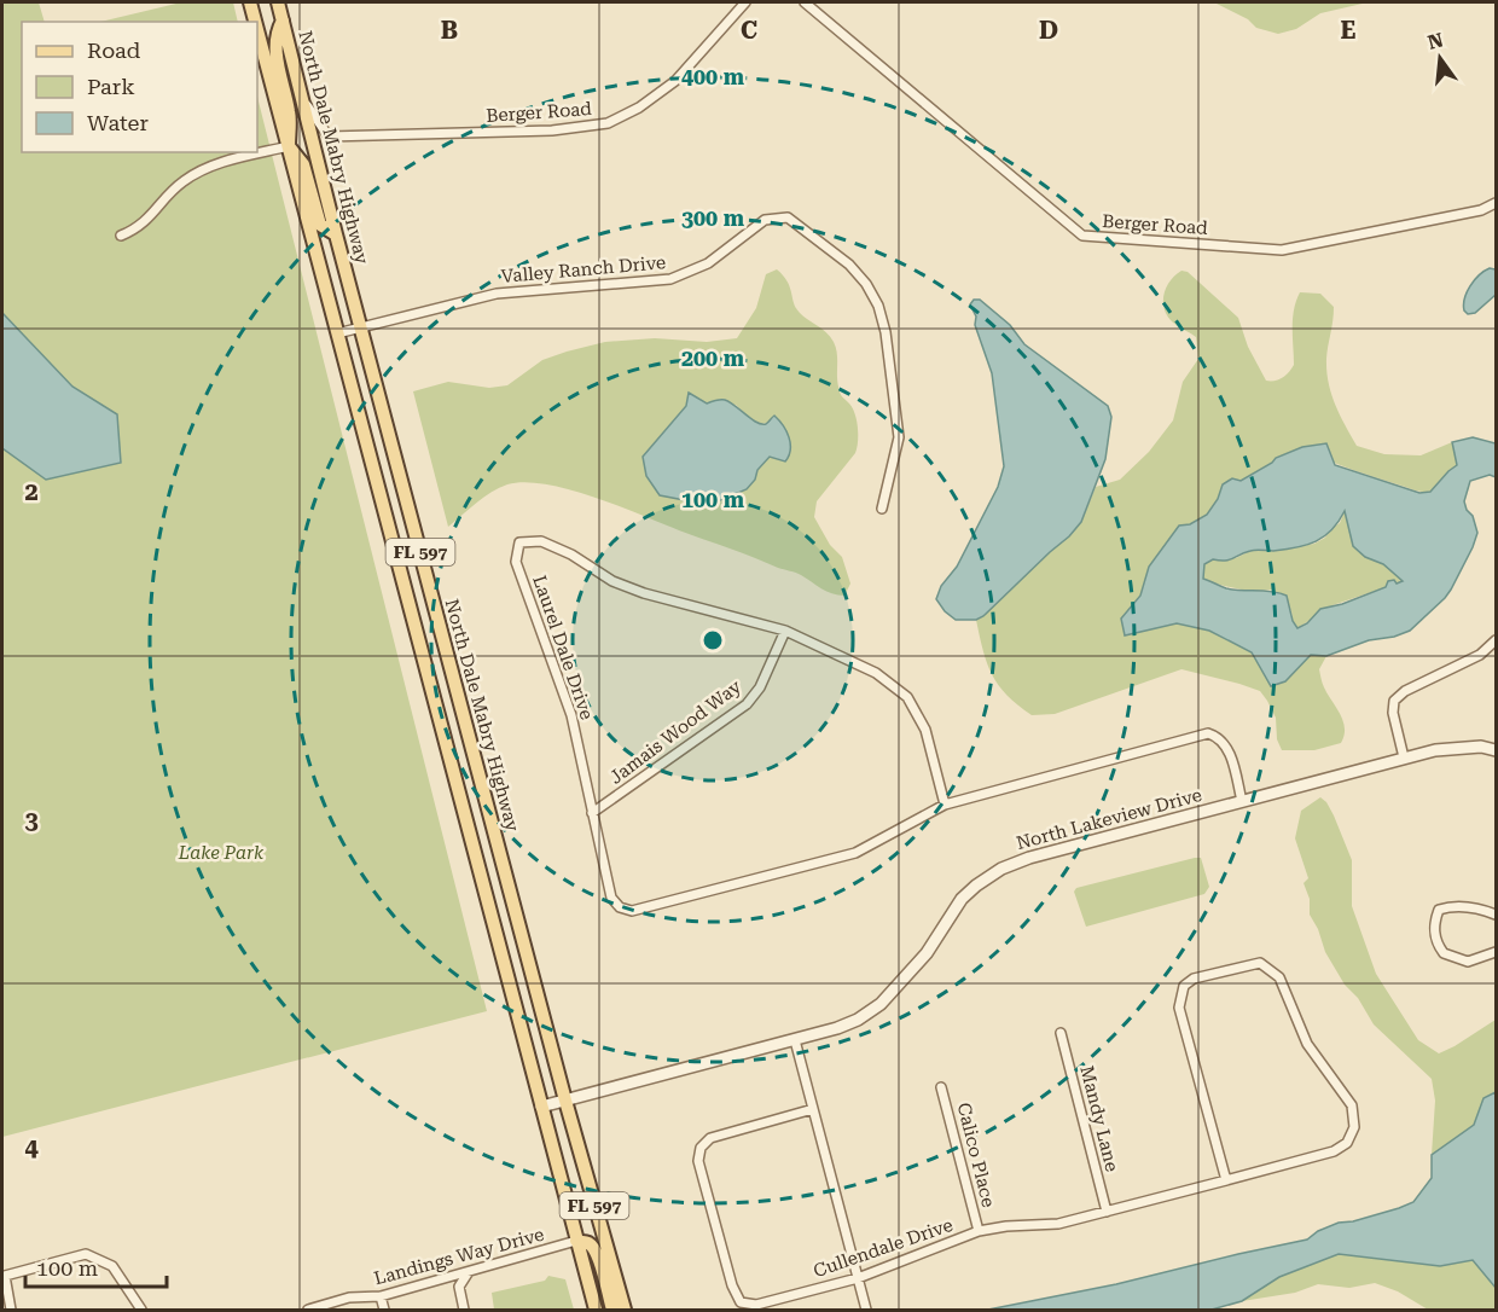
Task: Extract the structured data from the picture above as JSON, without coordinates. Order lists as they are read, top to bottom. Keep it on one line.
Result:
{"streets":{"main road":["North Dale Mabry Highway","FL 597"],"street":["Berger Road","Valley Ranch Drive","Laurel Dale Drive","Jamais Wood Way","North Lakeview Drive","Mandy Lane","Calico Place","Cullendale Drive","Landings Way Drive"]},"crossings":[["Berger Road","North Dale Mabry Highway"],["North Dale Mabry Highway","Valley Ranch Drive"],["North Dale Mabry Highway","North Lakeview Drive"],["Valley Ranch Drive","FL 597"],["FL 597","North Lakeview Drive"],["FL 597","Landings Way Drive"],["Laurel Dale Drive","Jamais Wood Way"],["Laurel Dale Drive","North Lakeview Drive"],["Mandy Lane","Cullendale Drive"],["Calico Place","Cullendale Drive"]],"parks":["Lake Park"],"legend":["Road","Park","Water"],"scale_bar":"100 m","north":"top","grid":{"columns":["B","C","D","E"],"rows":["2","3","4"]},"rings":["400 m","300 m","200 m","100 m"]}
